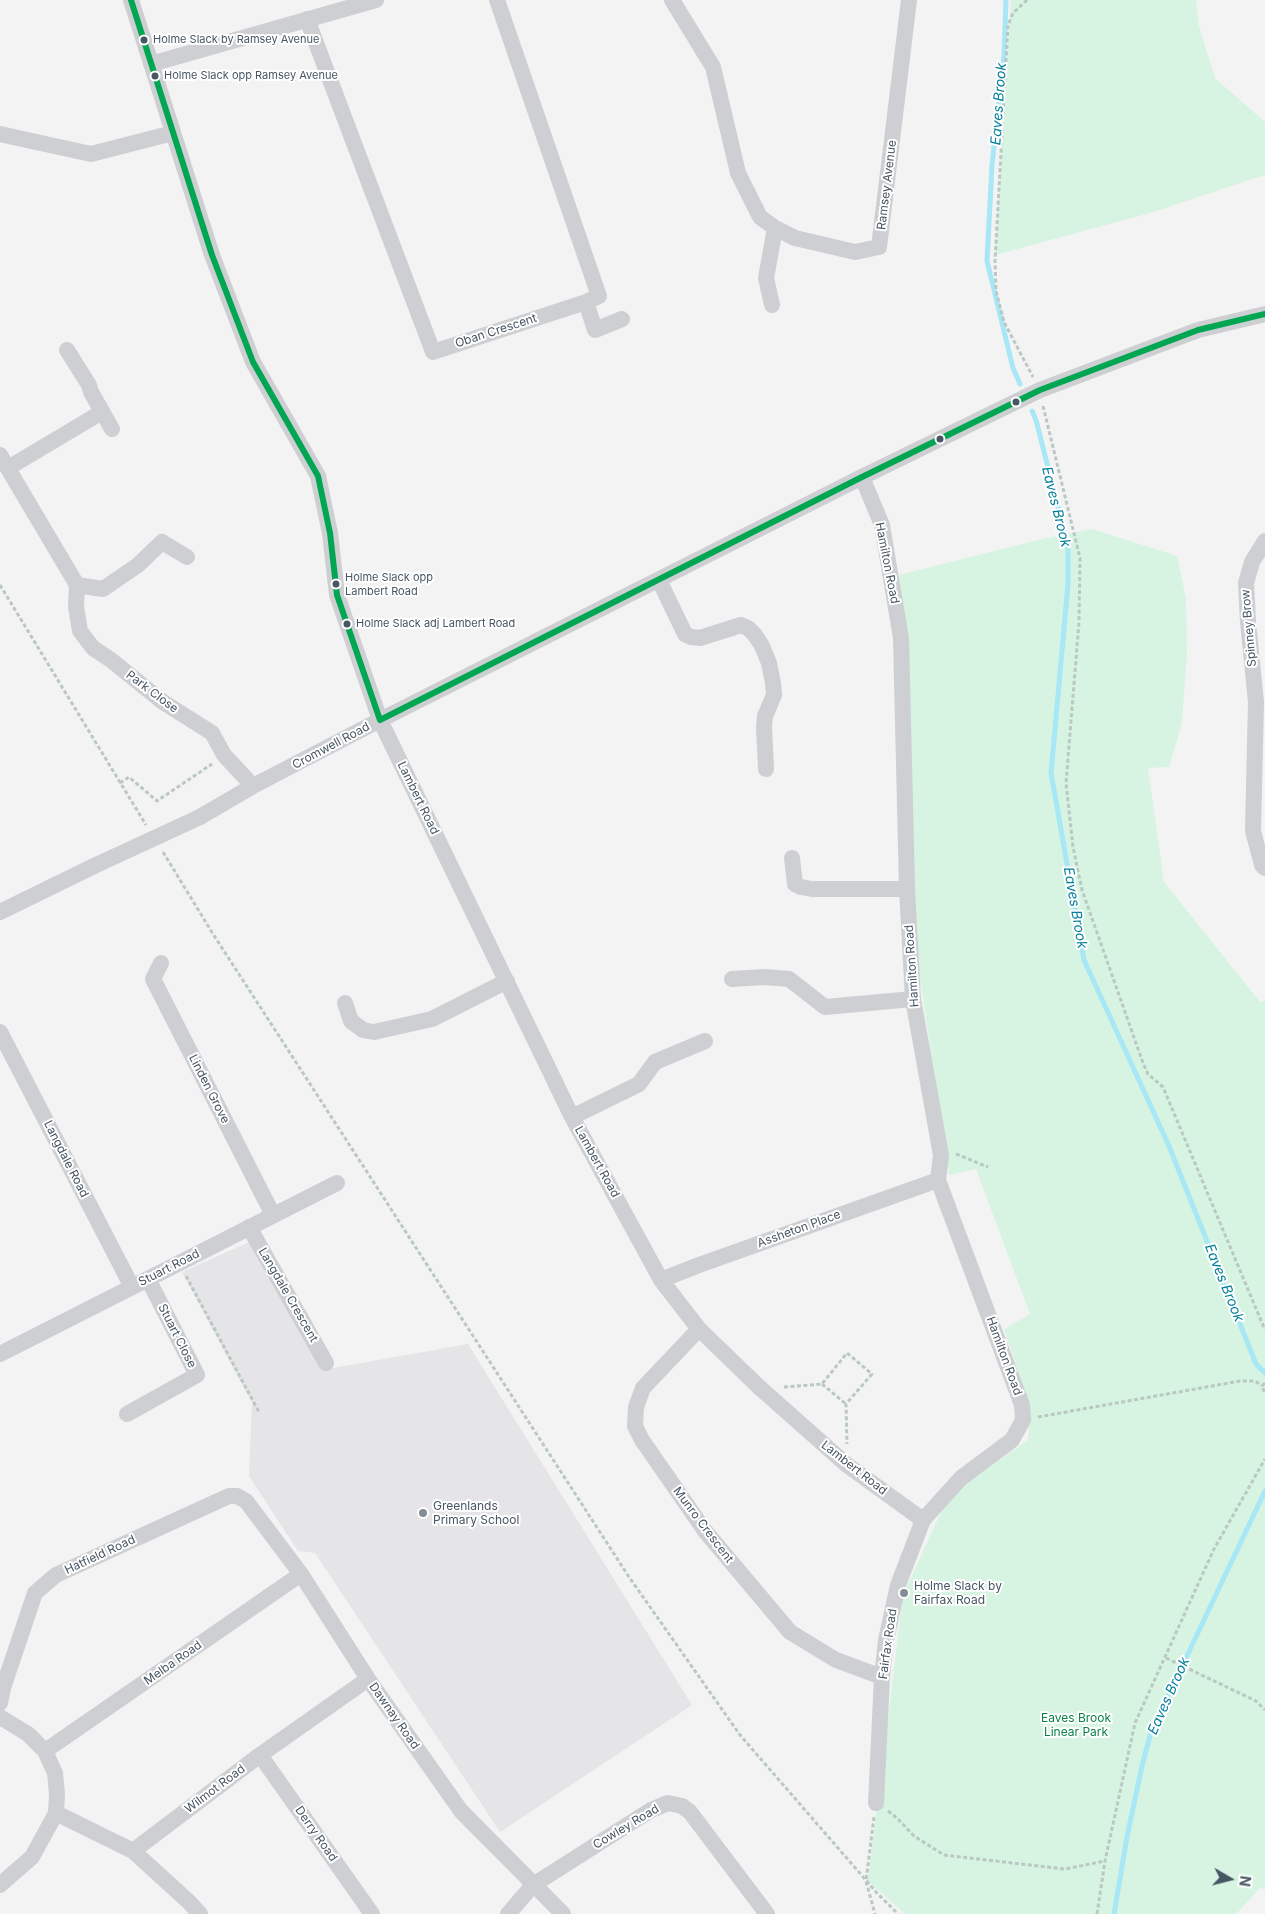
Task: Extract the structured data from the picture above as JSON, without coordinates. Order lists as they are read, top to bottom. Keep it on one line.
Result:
{"streets":{"street":["Ramsey Avenue","Oban Crescent","Hamilton Road","Spinney Brow","Park Close","Cromwell Road","Lambert Road","Linden Grove","Langdale Road","Assheton Place","Stuart Road","Langdale Crescent","Stuart Close","Munro Crescent","Hatfield Road","Fairfax Road","Melba Road","Dawnay Road","Wilmot Road","Cowley Road","Derry Road"]},"crossings":[["Hamilton Road","Cromwell Road"],["Hamilton Road","Assheton Place"],["Hamilton Road","Fairfax Road"],["Park Close","Cromwell Road"],["Cromwell Road","Lambert Road"],["Lambert Road","Assheton Place"],["Lambert Road","Munro Crescent"],["Lambert Road","Fairfax Road"],["Linden Grove","Stuart Road"],["Langdale Road","Stuart Road"],["Stuart Road","Langdale Crescent"],["Stuart Road","Stuart Close"],["Munro Crescent","Fairfax Road"],["Hatfield Road","Dawnay Road"],["Melba Road","Dawnay Road"],["Dawnay Road","Wilmot Road"],["Dawnay Road","Cowley Road"],["Wilmot Road","Derry Road"]],"water":["Eaves Brook"],"parks":["Eaves Brook Linear Park"],"places":["Holme Slack by Ramsey Avenue","Holme Slack opp Ramsey Avenue","Holme Slack opp Lambert Road","Holme Slack adj Lambert Road","Greenlands Primary School","Holme Slack by Fairfax Road"],"north":"right"}
